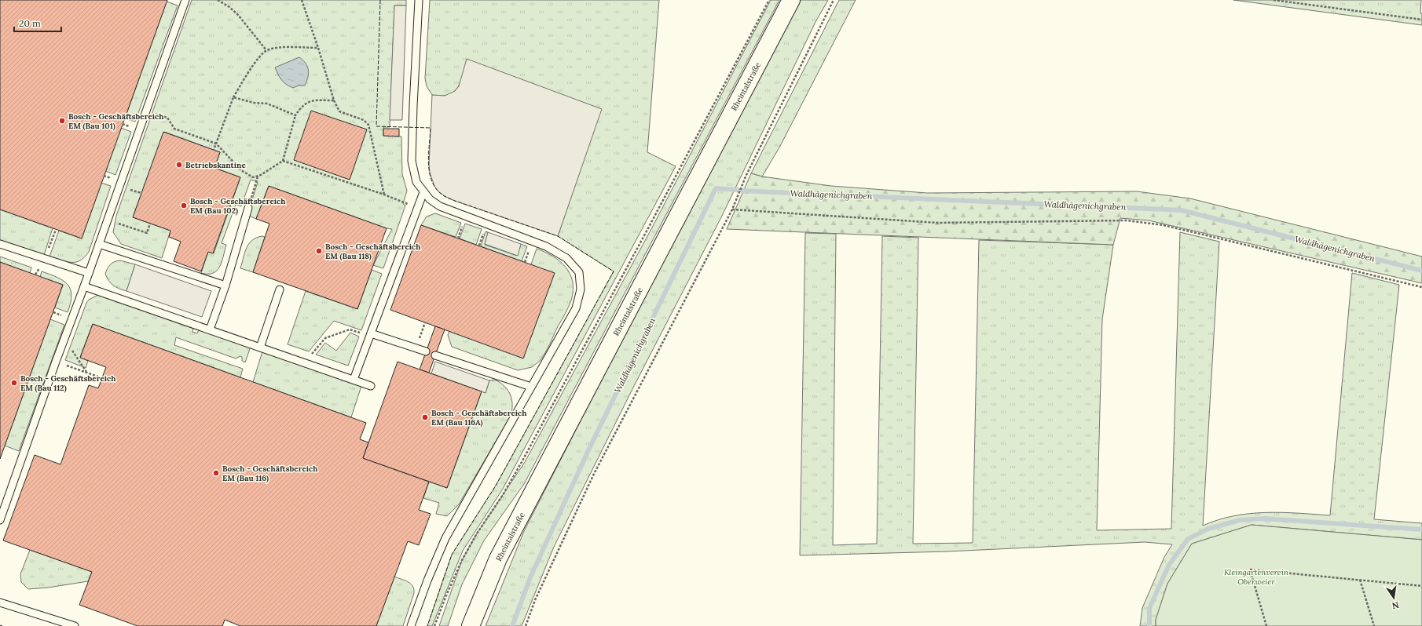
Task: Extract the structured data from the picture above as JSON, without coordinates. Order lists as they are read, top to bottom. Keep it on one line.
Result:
{"streets":{"main road":["Rheintalstraße"]},"water":["Waldhägenichgraben"],"parks":["Kleingartenverein Oberweier"],"places":["Bosch - Geschäftsbereich EM (Bau 101)","Betriebskantine","Bosch - Geschäftsbereich EM (Bau 102)","Bosch - Geschäftsbereich EM (Bau 118)","Bosch - Geschäftsbereich EM (Bau 112)","Bosch - Geschäftsbereich EM (Bau 116A)","Bosch - Geschäftsbereich EM (Bau 116)"],"scale_bar":"20 m","north":"bottom"}
